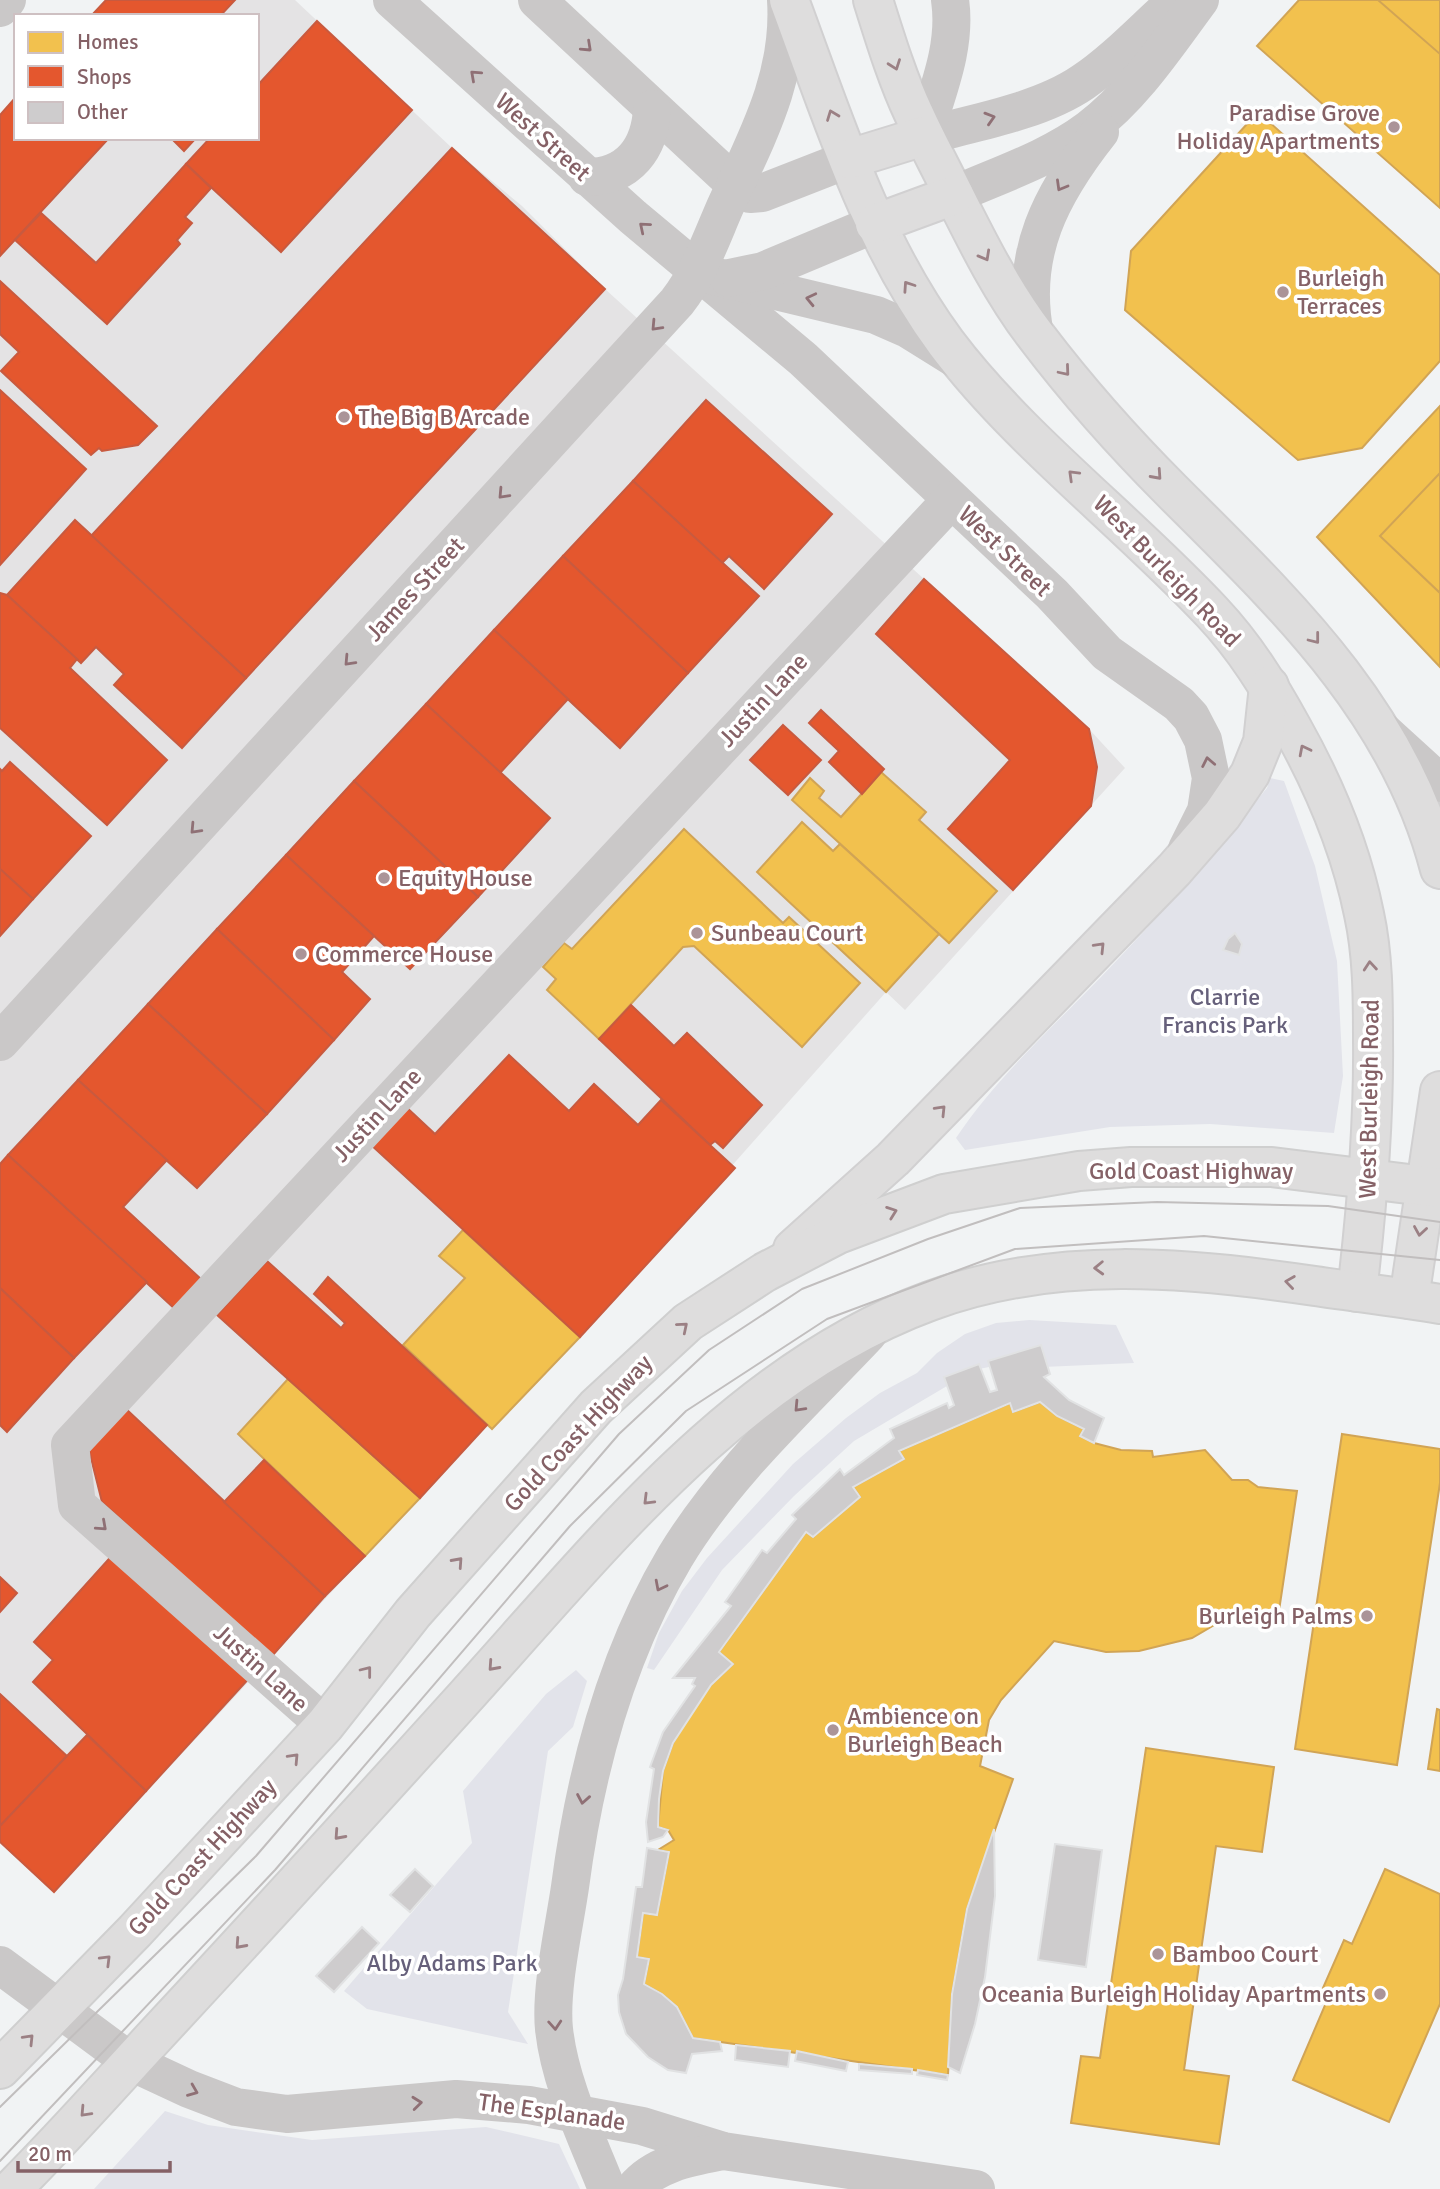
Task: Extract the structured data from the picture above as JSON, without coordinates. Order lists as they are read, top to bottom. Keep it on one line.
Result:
{"streets":{"main road":["West Burleigh Road","Gold Coast Highway"],"street":["West Street","James Street","Justin Lane","The Esplanade"]},"crossings":[["West Street","West Burleigh Road"],["West Street","James Street"],["West Street","Justin Lane"],["West Burleigh Road","Gold Coast Highway"],["Justin Lane","Gold Coast Highway"],["Gold Coast Highway","The Esplanade"]],"one_way":["James Street","Justin Lane","The Esplanade"],"parks":["Clarrie Francis Park","Alby Adams Park"],"places":["Paradise Grove Holiday Apartments","Burleigh Terraces","The Big B Arcade","Equity House","Sunbeau Court","Commerce House","Burleigh Palms","Ambience on Burleigh Beach","Bamboo Court","Oceania Burleigh Holiday Apartments"],"legend":["Homes","Shops","Other"],"scale_bar":"20 m"}
